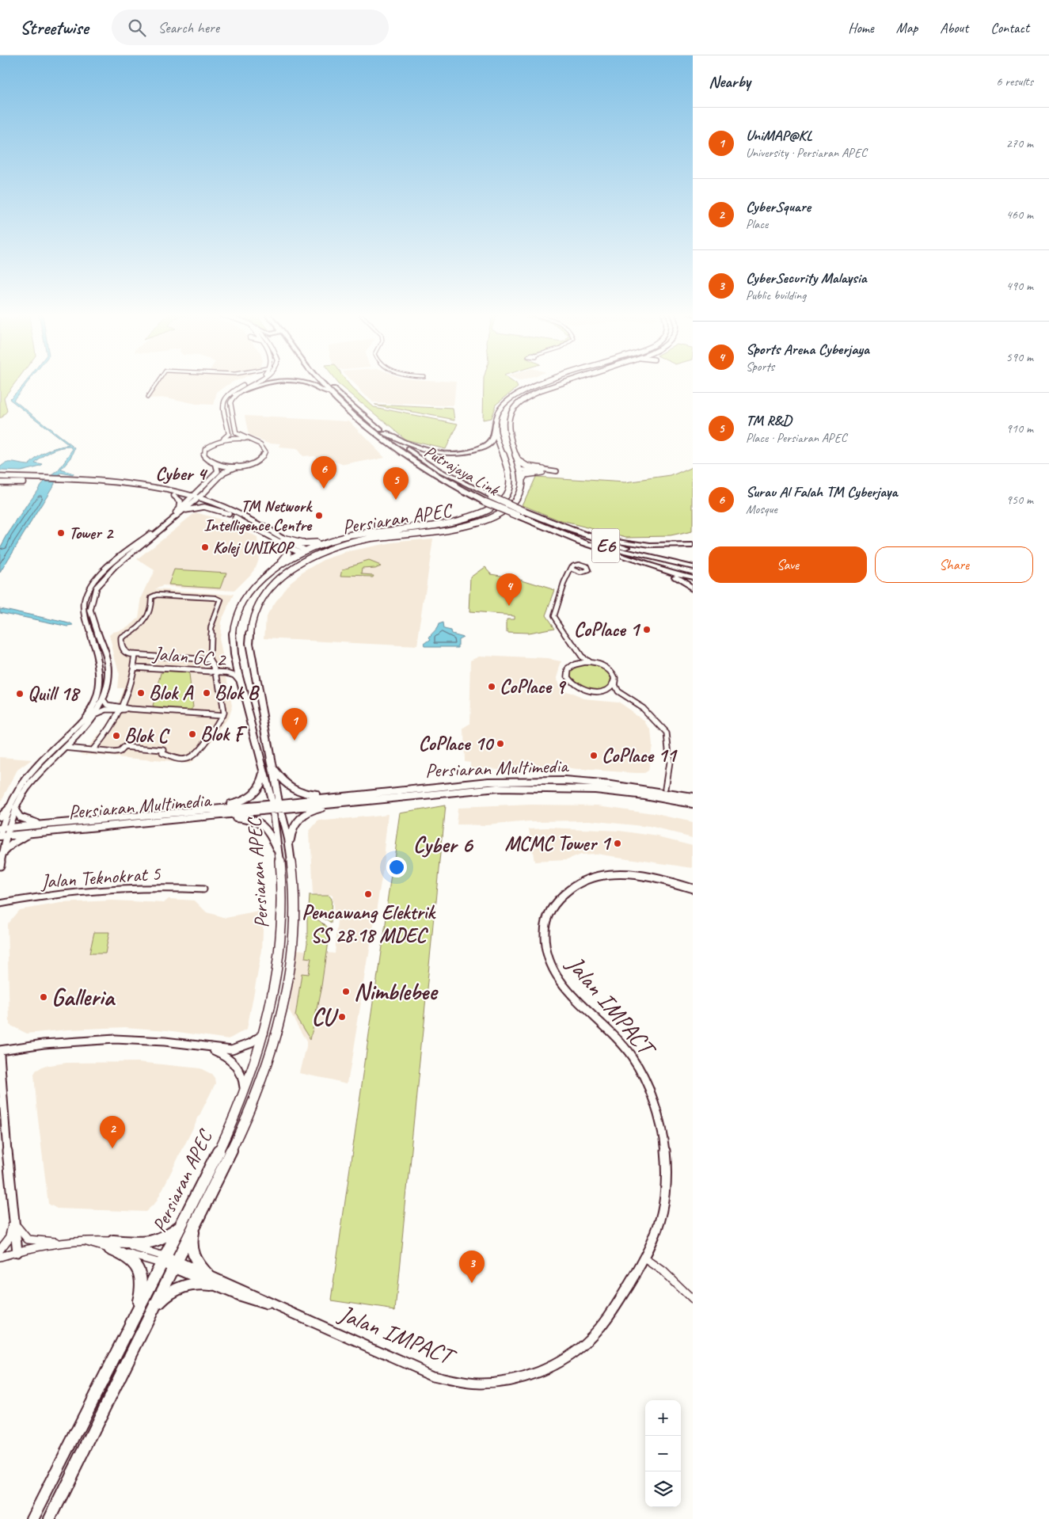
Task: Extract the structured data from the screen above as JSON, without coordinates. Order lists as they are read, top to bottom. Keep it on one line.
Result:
{"streets":{"highway":["Putrajaya Link","E6"],"main road":["Persiaran APEC","Persiaran Multimedia","Jalan IMPACT"],"street":["Jalan GC 2","Jalan Teknokrat 5"]},"crossings":[["Persiaran APEC","Jalan GC 2"],["Persiaran APEC","Persiaran Multimedia"],["Persiaran APEC","Jalan IMPACT"]],"districts":["Cyber 4","Cyber 6"],"places":["TM Network Intelligence Centre","Tower 2","Kolej UNIKOP","CoPlace 1","CoPlace 9","Blok A","Blok B","Quill 18","Blok F","Blok C","CoPlace 10","CoPlace 11","MCMC Tower 1","Pencawang Elektrik SS 28.18 MDEC","Nimblebee","Galleria","CU"],"page":{"header":"Streetwise","search":"Search here","nav":["Home","Map","About","Contact"],"heading":["Nearby","6 results"],"list":[{"mark":"1","name":"UniMAP@KL","note":"University · Persiaran APEC","value":"270 m"},{"mark":"2","name":"CyberSquare","note":"Place","value":"460 m"},{"mark":"3","name":"CyberSecurity Malaysia","note":"Public building","value":"490 m"},{"mark":"4","name":"Sports Arena Cyberjaya","note":"Sports","value":"590 m"},{"mark":"5","name":"TM R&D","note":"Place · Persiaran APEC","value":"910 m"},{"mark":"6","name":"Surau Al Falah TM Cyberjaya","note":"Mosque","value":"950 m"}],"pins":["6","5","4","1","2","3"],"buttons":["Save","Share"],"map_buttons":["+","−"]}}
